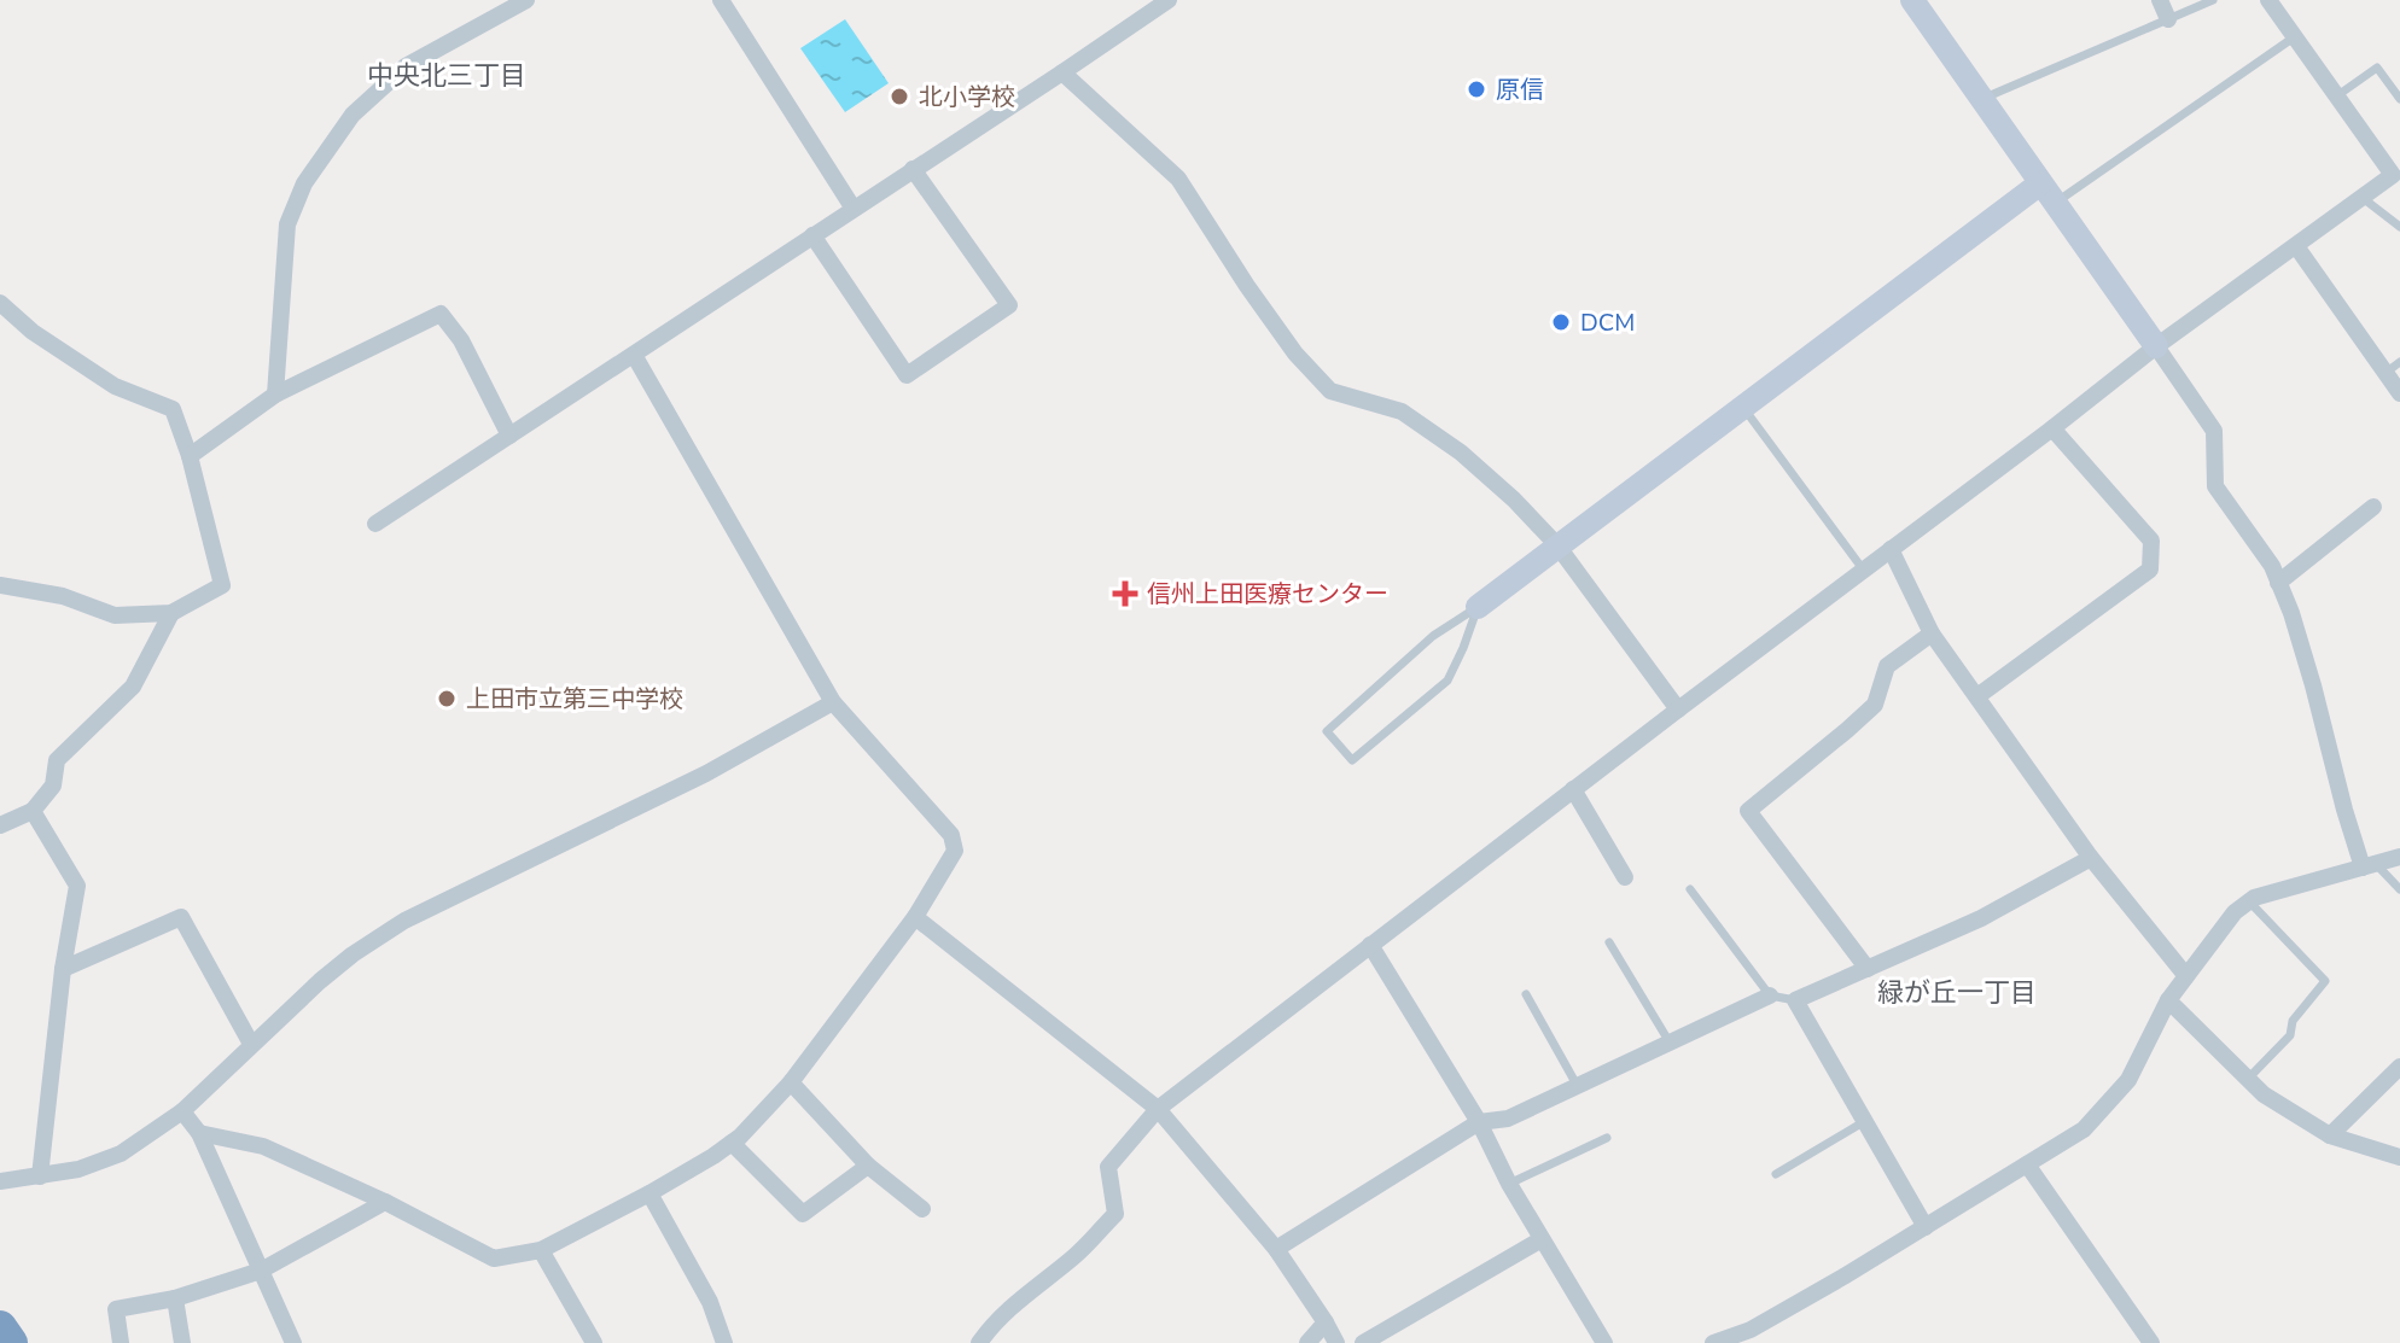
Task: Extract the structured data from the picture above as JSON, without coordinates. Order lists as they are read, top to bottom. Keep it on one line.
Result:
{"districts":["中央北三丁目","緑が丘一丁目"],"places":{"other":["原信","北小学校","DCM","上田市立第三中学校"],"health":["信州上田医療センター"]}}
